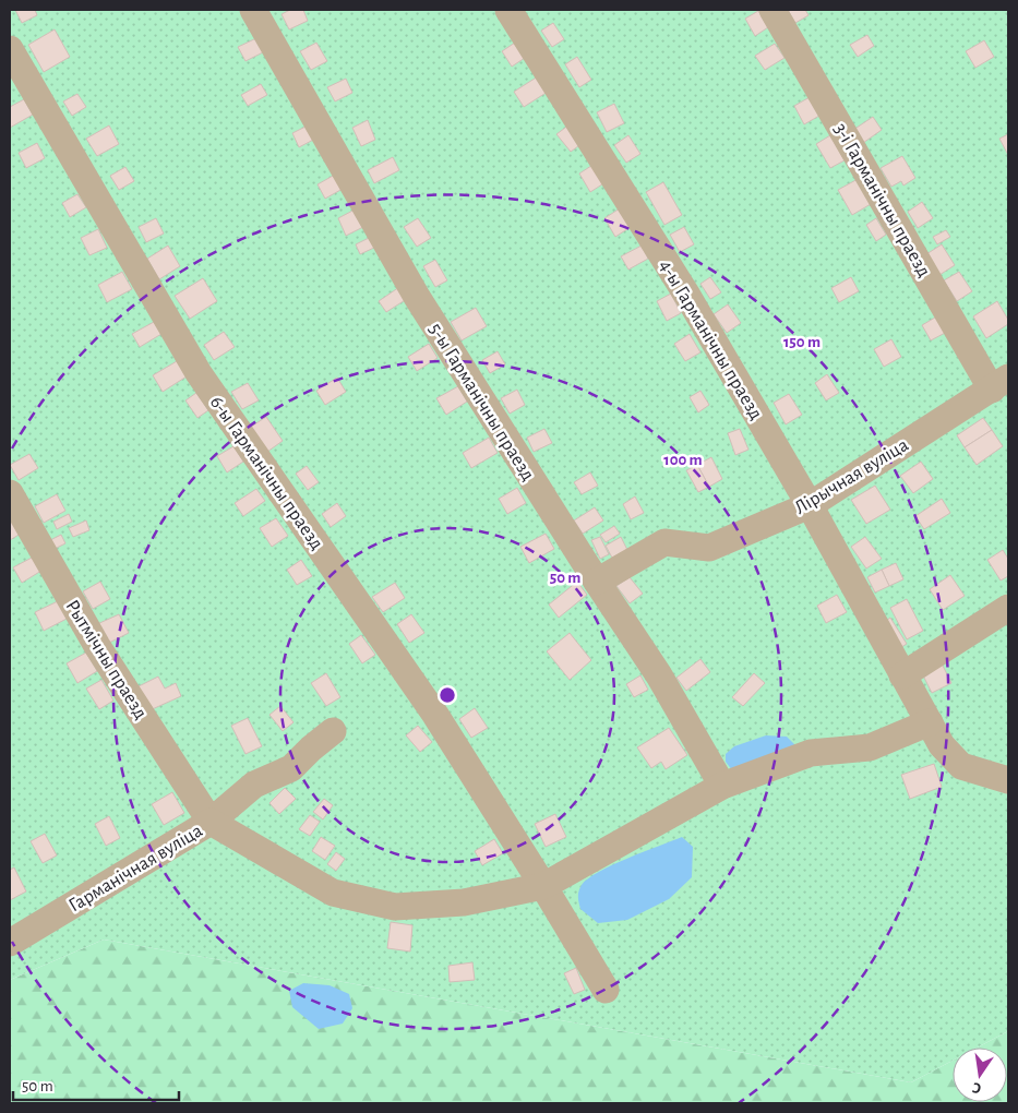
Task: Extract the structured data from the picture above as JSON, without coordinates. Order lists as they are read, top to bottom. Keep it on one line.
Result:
{"streets":{"lane":["3-і Гарманічны праезд","4-ы Гарманічны праезд","5-ы Гарманічны праезд","6-ы Гарманічны праезд","Лірычная вуліца","Рытмічны праезд","Гарманічная вуліца"]},"crossings":[["3-і Гарманічны праезд","Лірычная вуліца"],["4-ы Гарманічны праезд","Лірычная вуліца"],["4-ы Гарманічны праезд","Гарманічная вуліца"],["5-ы Гарманічны праезд","Лірычная вуліца"],["5-ы Гарманічны праезд","Гарманічная вуліца"],["6-ы Гарманічны праезд","Гарманічная вуліца"],["Рытмічны праезд","Гарманічная вуліца"]],"scale_bar":"50 m","north":"bottom","rings":["150 m","100 m","50 m"]}
